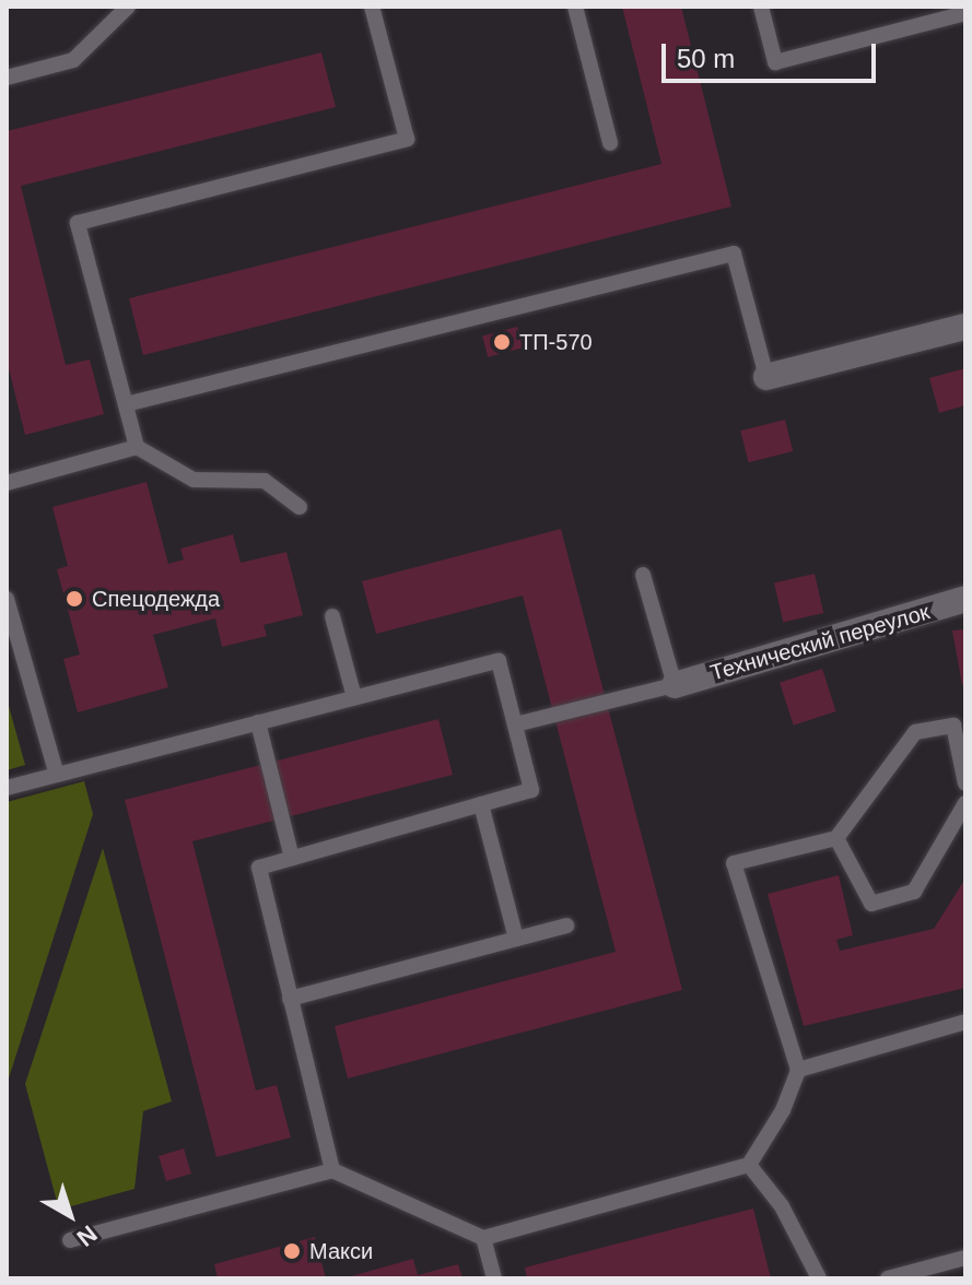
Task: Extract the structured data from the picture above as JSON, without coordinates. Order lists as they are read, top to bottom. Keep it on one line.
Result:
{"streets":{"street":["Технический переулок"]},"places":["ТП-570","Спецодежда","Макси"],"scale_bar":"50 m","north":"bottom right"}
